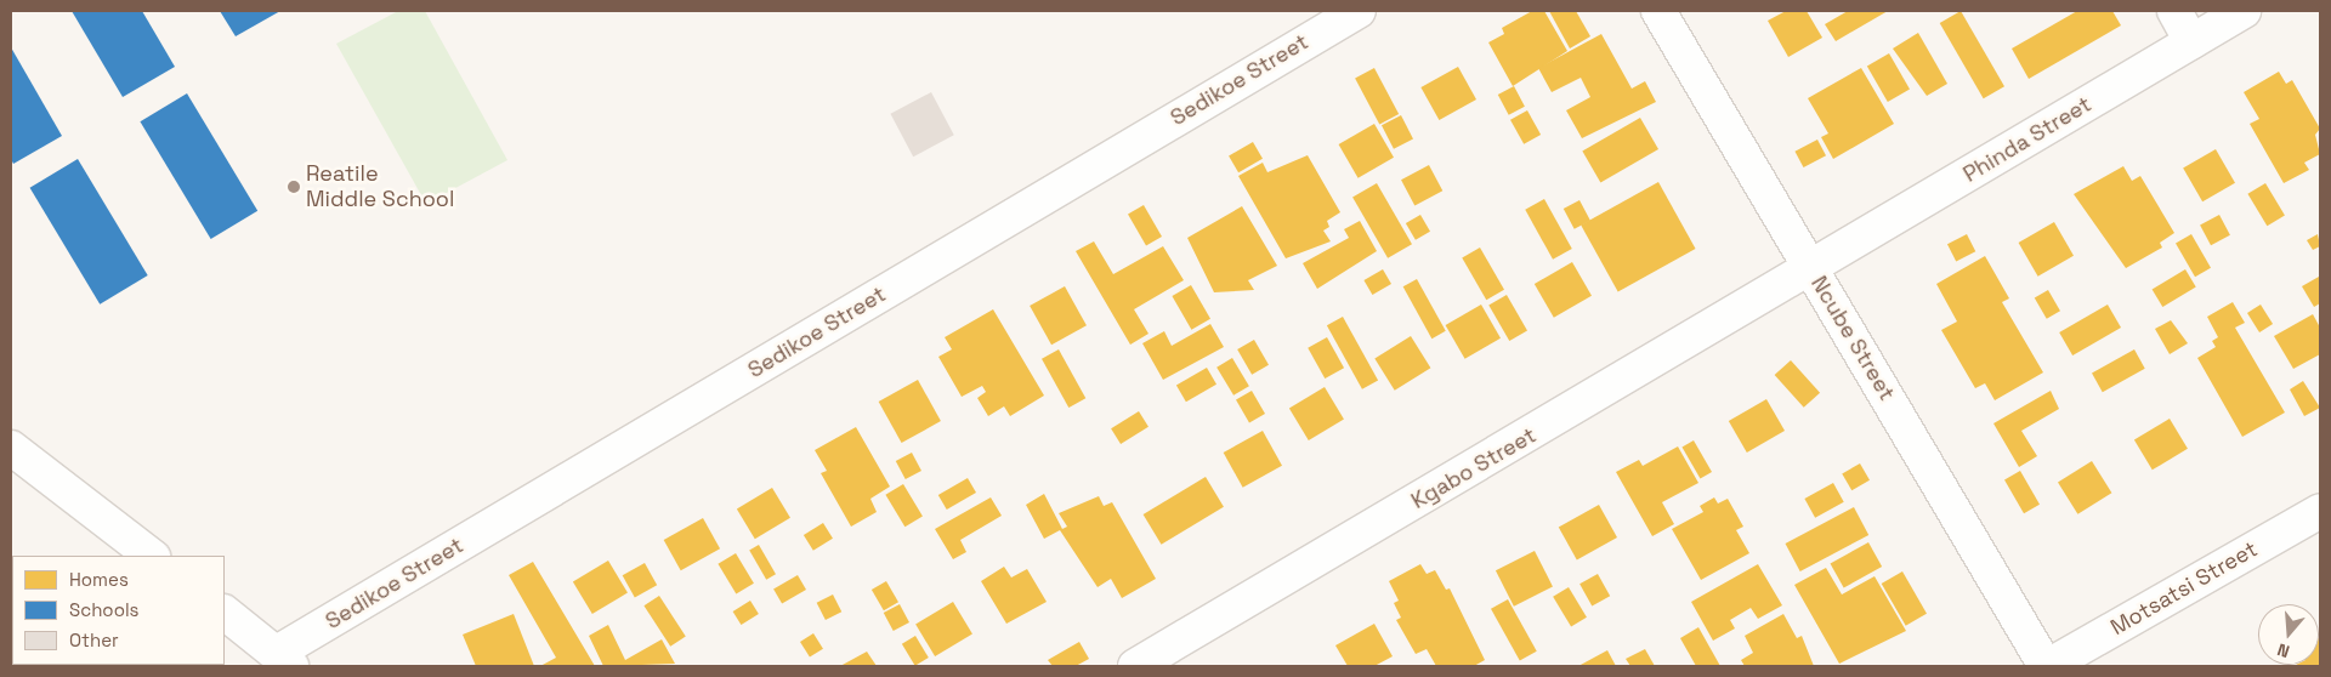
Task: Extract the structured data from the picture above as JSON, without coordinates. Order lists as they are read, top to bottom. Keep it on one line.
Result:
{"streets":{"street":["Sedikoe Street","Phinda Street","Ncube Street","Kgabo Street","Motsatsi Street"]},"crossings":[["Phinda Street","Ncube Street"],["Phinda Street","Kgabo Street"],["Ncube Street","Kgabo Street"],["Ncube Street","Motsatsi Street"]],"places":["Reatile Middle School"],"legend":["Homes","Schools","Other"],"north":"bottom"}
